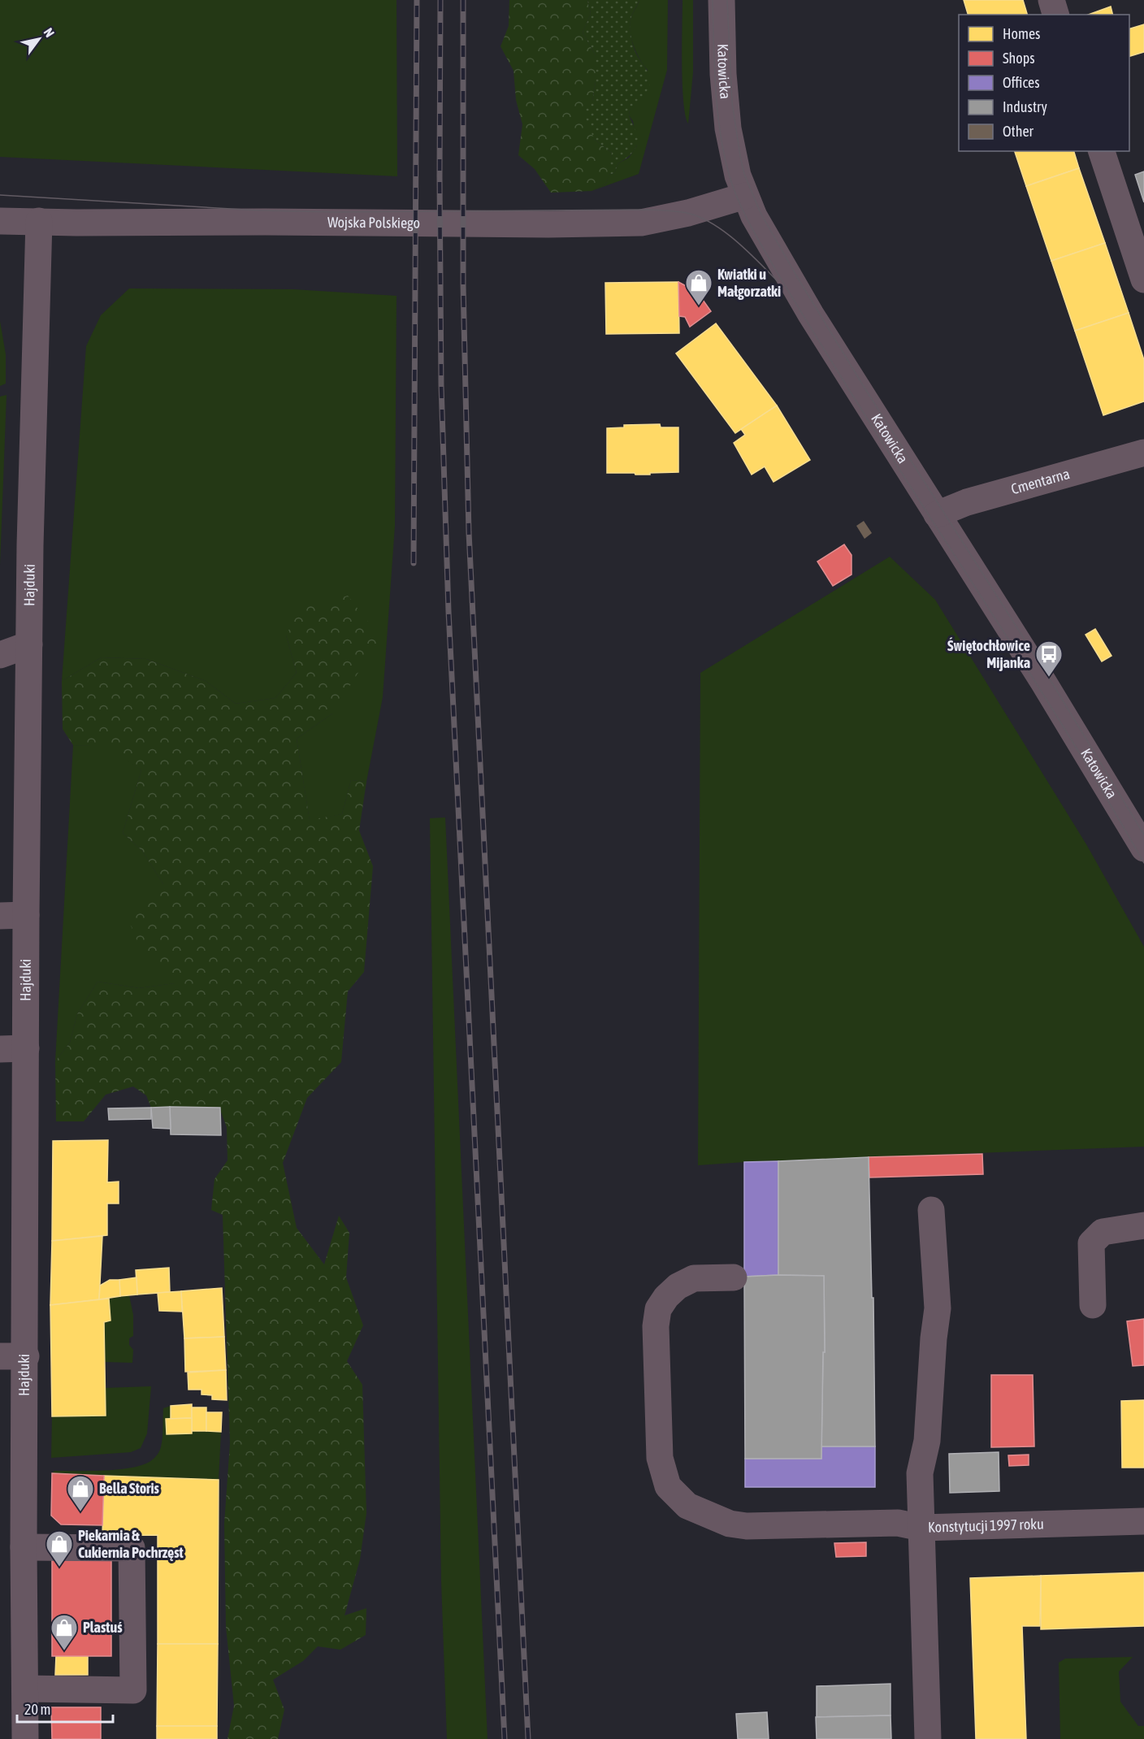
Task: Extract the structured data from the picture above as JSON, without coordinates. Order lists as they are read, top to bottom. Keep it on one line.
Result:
{"streets":{"street":["Katowicka","Wojska Polskiego","Cmentarna","Hajduki","Konstytucji 1997 roku"]},"crossings":[["Katowicka","Wojska Polskiego"],["Katowicka","Cmentarna"],["Wojska Polskiego","Hajduki"]],"places":{"shop":["Kwiatki u Małgorzatki","Bella Storis","Piekarnia & Cukiernia Pochrzęst","Plastuś"],"bus stop":["Świętochłowice Mijanka"]},"legend":["Homes","Shops","Offices","Industry","Other"],"scale_bar":"20 m","north":"top right"}
